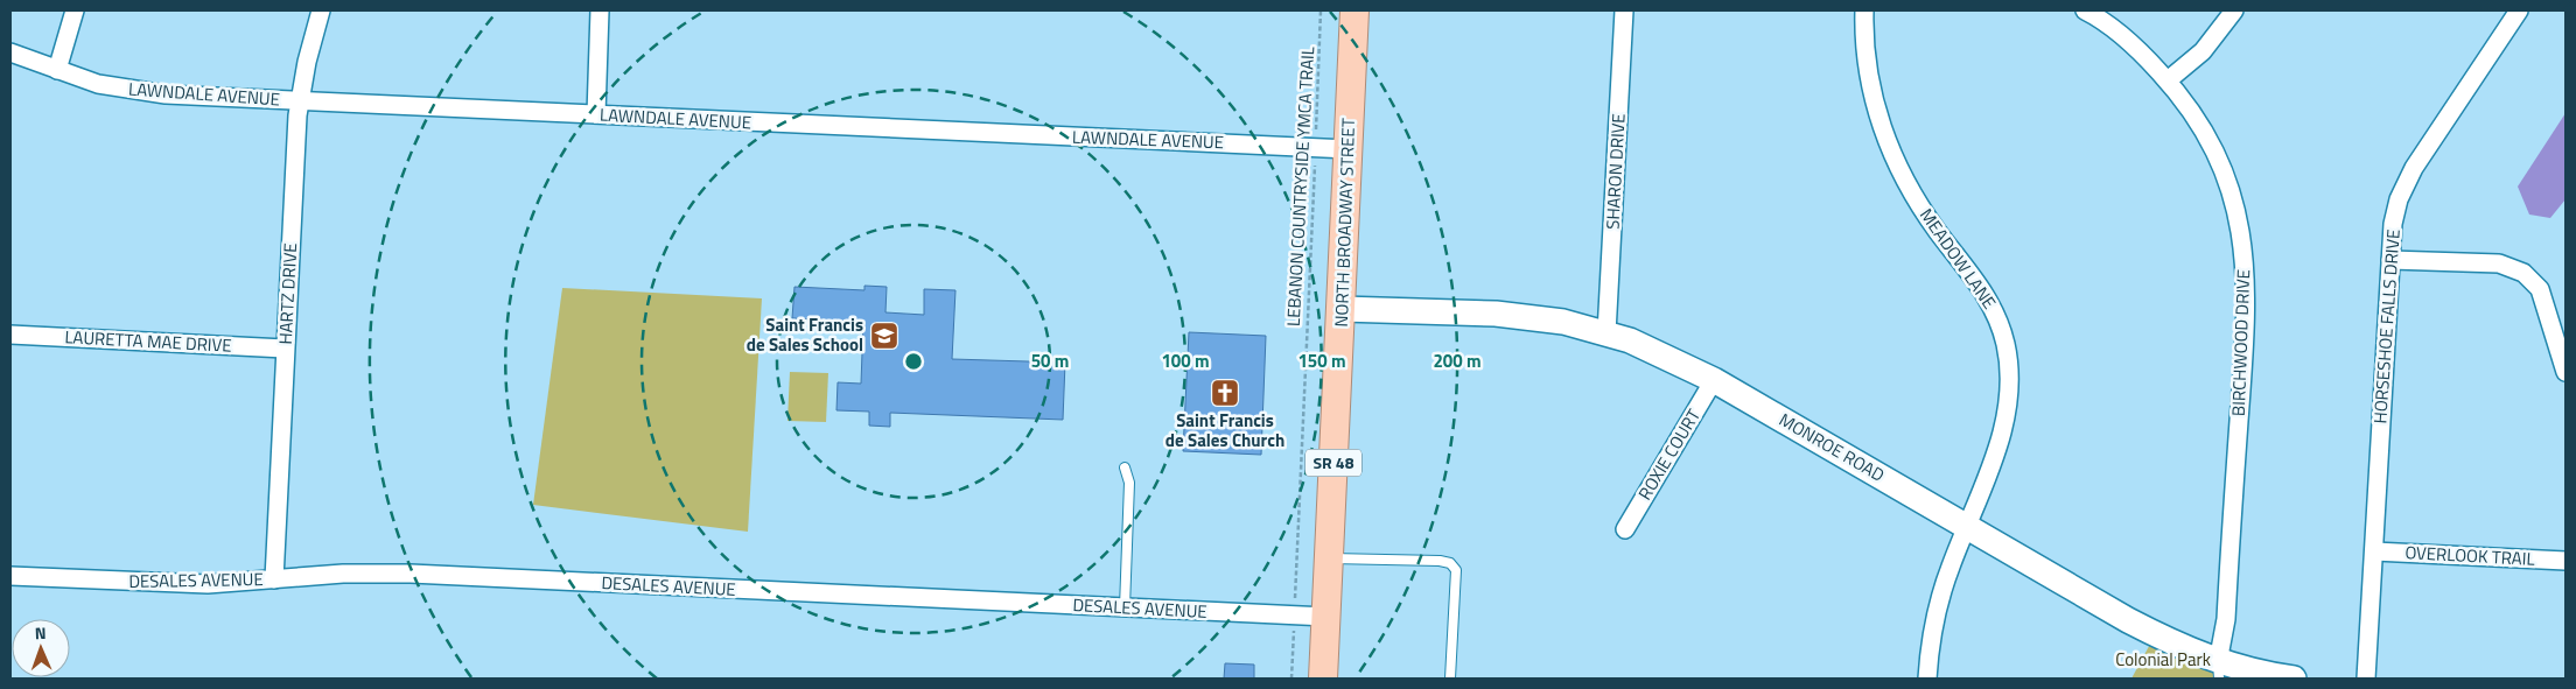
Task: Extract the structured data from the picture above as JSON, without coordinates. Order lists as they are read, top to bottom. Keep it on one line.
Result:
{"streets":{"main road":["NORTH BROADWAY STREET","SR 48"],"street":["LAWNDALE AVENUE","SHARON DRIVE","MEADOW LANE","HARTZ DRIVE","HORSESHOE FALLS DRIVE","LAURETTA MAE DRIVE","BIRCHWOOD DRIVE","MONROE ROAD","ROXIE COURT","OVERLOOK TRAIL","DESALES AVENUE"],"path":["LEBANON COUNTRYSIDE YMCA TRAIL"]},"crossings":[["LAWNDALE AVENUE","LEBANON COUNTRYSIDE YMCA TRAIL"],["LAWNDALE AVENUE","NORTH BROADWAY STREET"],["LAWNDALE AVENUE","HARTZ DRIVE"],["SHARON DRIVE","MONROE ROAD"],["LEBANON COUNTRYSIDE YMCA TRAIL","DESALES AVENUE"],["NORTH BROADWAY STREET","MONROE ROAD"],["NORTH BROADWAY STREET","DESALES AVENUE"],["MEADOW LANE","MONROE ROAD"],["HARTZ DRIVE","LAURETTA MAE DRIVE"],["HARTZ DRIVE","DESALES AVENUE"],["HORSESHOE FALLS DRIVE","OVERLOOK TRAIL"],["BIRCHWOOD DRIVE","MONROE ROAD"],["MONROE ROAD","ROXIE COURT"]],"parks":["Colonial Park"],"places":{"school or university":["Saint Francis de Sales School"],"church":["Saint Francis de Sales Church"]},"north":"top","rings":["50 m","100 m","150 m","200 m"]}
